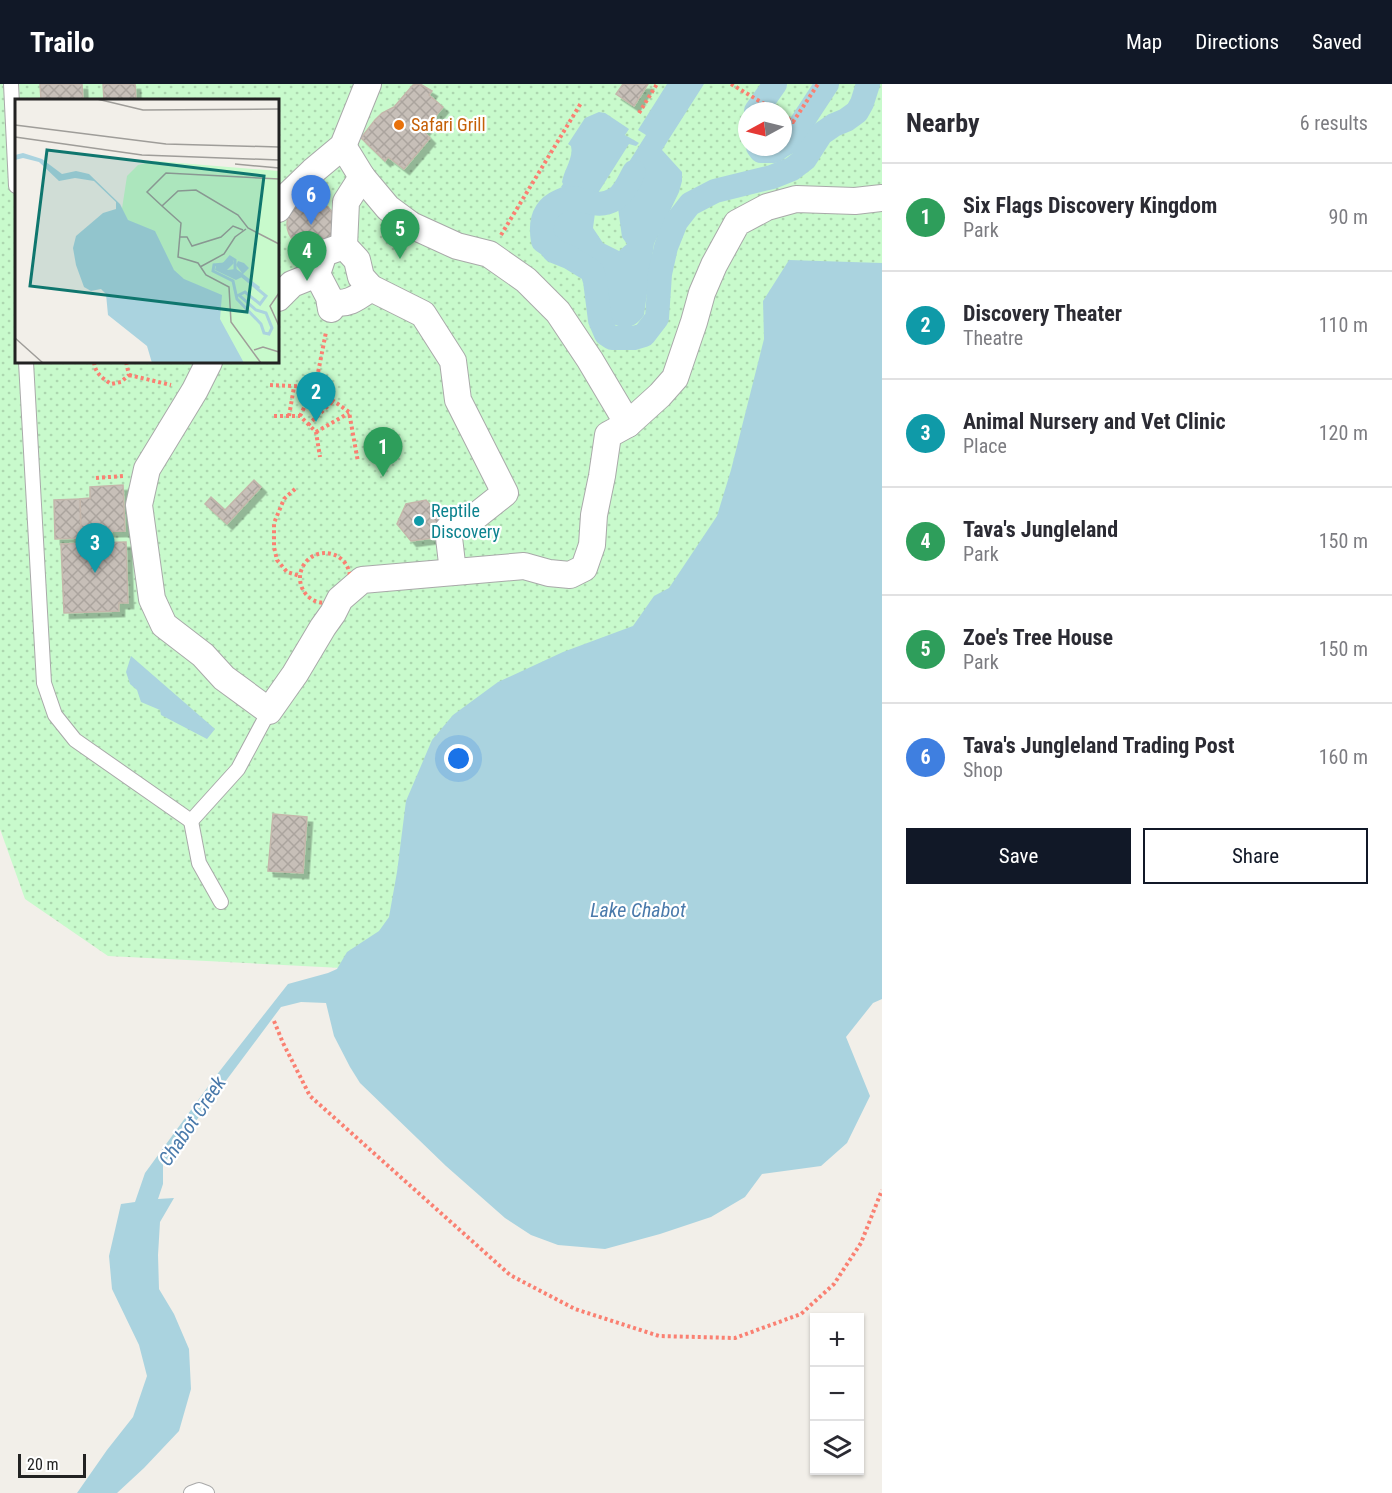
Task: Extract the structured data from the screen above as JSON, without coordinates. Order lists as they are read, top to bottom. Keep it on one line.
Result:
{"water":["Lake Chabot","Chabot Creek"],"places":["Safari Grill","Reptile Discovery"],"scale_bar":"20 m","north":"left","page":{"header":"Trailo","nav":["Map","Directions","Saved"],"heading":["Nearby","6 results"],"list":[{"mark":"1","name":"Six Flags Discovery Kingdom","note":"Park","value":"90 m"},{"mark":"2","name":"Discovery Theater","note":"Theatre","value":"110 m"},{"mark":"3","name":"Animal Nursery and Vet Clinic","note":"Place","value":"120 m"},{"mark":"4","name":"Tava's Jungleland","note":"Park","value":"150 m"},{"mark":"5","name":"Zoe's Tree House","note":"Park","value":"150 m"},{"mark":"6","name":"Tava's Jungleland Trading Post","note":"Shop","value":"160 m"}],"pins":["6","5","4","2","1","3"],"buttons":["Save","Share"],"map_buttons":["+","−"],"scale":"20 m"}}
